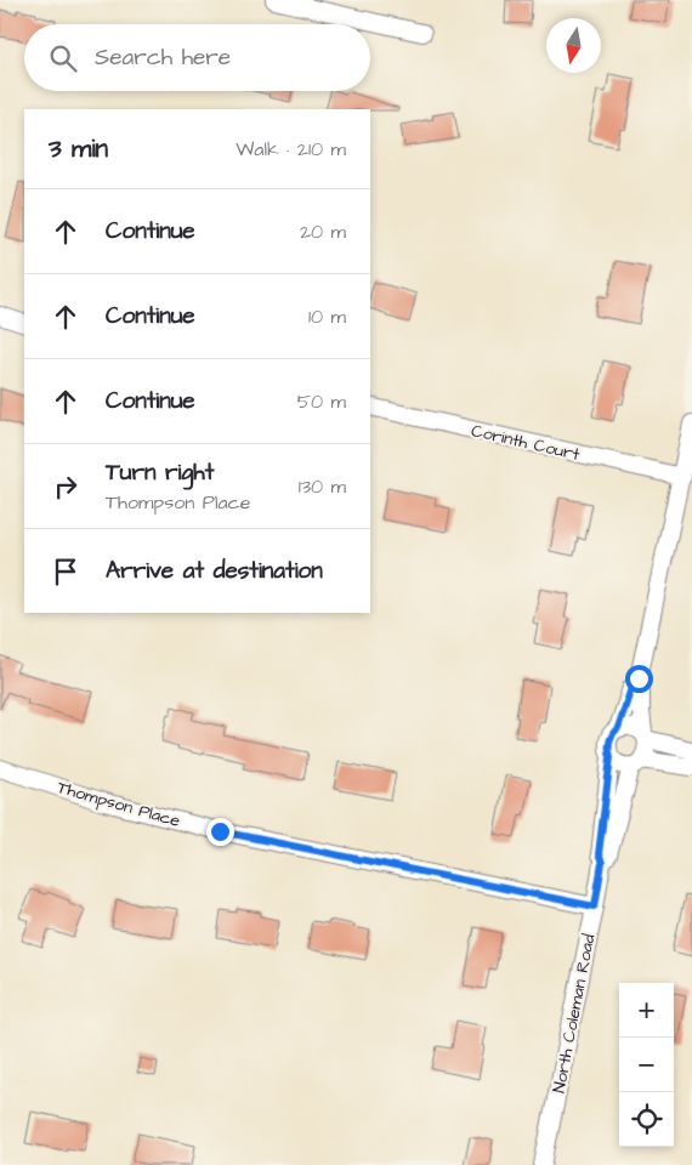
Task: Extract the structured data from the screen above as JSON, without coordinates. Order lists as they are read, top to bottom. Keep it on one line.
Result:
{"streets":{"street":["Corinth Court","Thompson Place","North Coleman Road"]},"crossings":[["Thompson Place","North Coleman Road"]],"north":"bottom","page":{"search":"Search here","heading":["3 min","Walk · 210 m"],"list":[["Continue","20 m"],["Continue","10 m"],["Continue","50 m"],["Turn right","Thompson Place","130 m"],"Arrive at destination"],"map_buttons":["+","−"]}}
